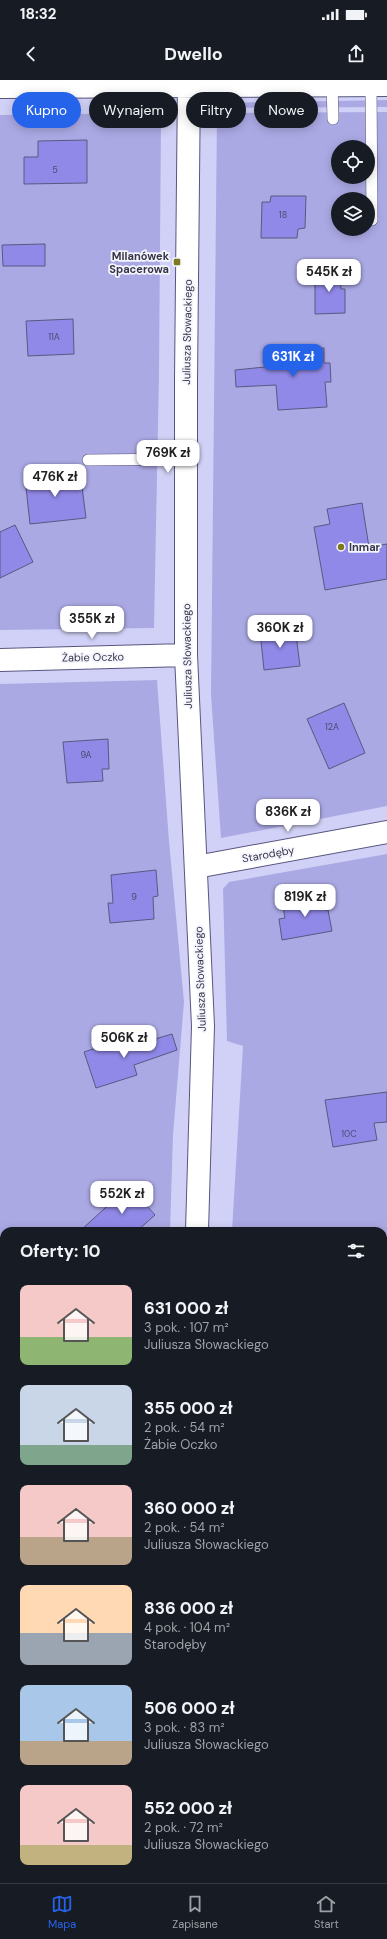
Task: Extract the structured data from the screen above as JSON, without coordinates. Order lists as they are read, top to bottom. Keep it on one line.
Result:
{"streets":{"street":["Juliusza Słowackiego","Żabie Oczko","Starodęby"]},"crossings":[["Juliusza Słowackiego","Żabie Oczko"],["Juliusza Słowackiego","Starodęby"]],"places":{"transit":["Milanówek Spacerowa"],"other":["Inmar"]},"house_numbers":["5","18","11A","12A","9A","9","10C"],"page":{"status":"18:32","header":"Dwello","chip":["Kupno","Wynajem","Filtry","Nowe"],"price":["545K zł","631K zł","769K zł","476K zł","355K zł","360K zł","836K zł","819K zł","506K zł","552K zł"],"heading":"Oferty: 10","list":[{"name":"631 000 zł","note":"3 pok. · 107 m² · Juliusza Słowackiego"},{"name":"355 000 zł","note":"2 pok. · 54 m² · Żabie Oczko"},{"name":"360 000 zł","note":"2 pok. · 54 m² · Juliusza Słowackiego"},{"name":"836 000 zł","note":"4 pok. · 104 m² · Starodęby"},{"name":"506 000 zł","note":"3 pok. · 83 m² · Juliusza Słowackiego"},{"name":"552 000 zł","note":"2 pok. · 72 m² · Juliusza Słowackiego"}],"tabs":["Mapa","Zapisane","Start"]}}
